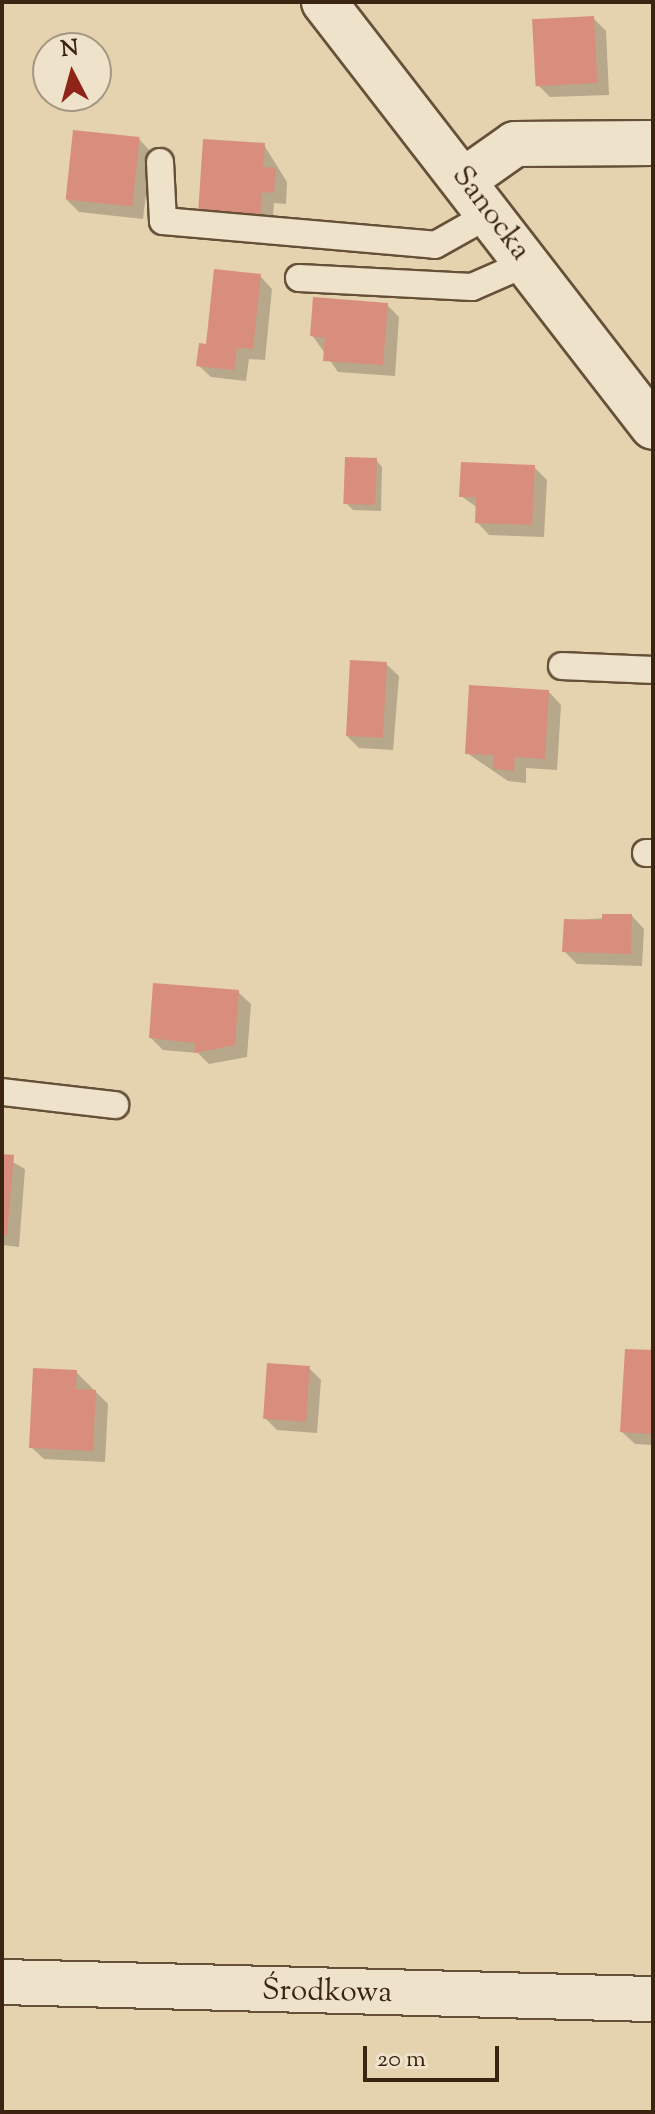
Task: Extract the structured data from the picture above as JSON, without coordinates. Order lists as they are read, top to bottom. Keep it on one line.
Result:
{"streets":{"street":["Sanocka","Środkowa"]},"scale_bar":"20 m","north":"top"}
